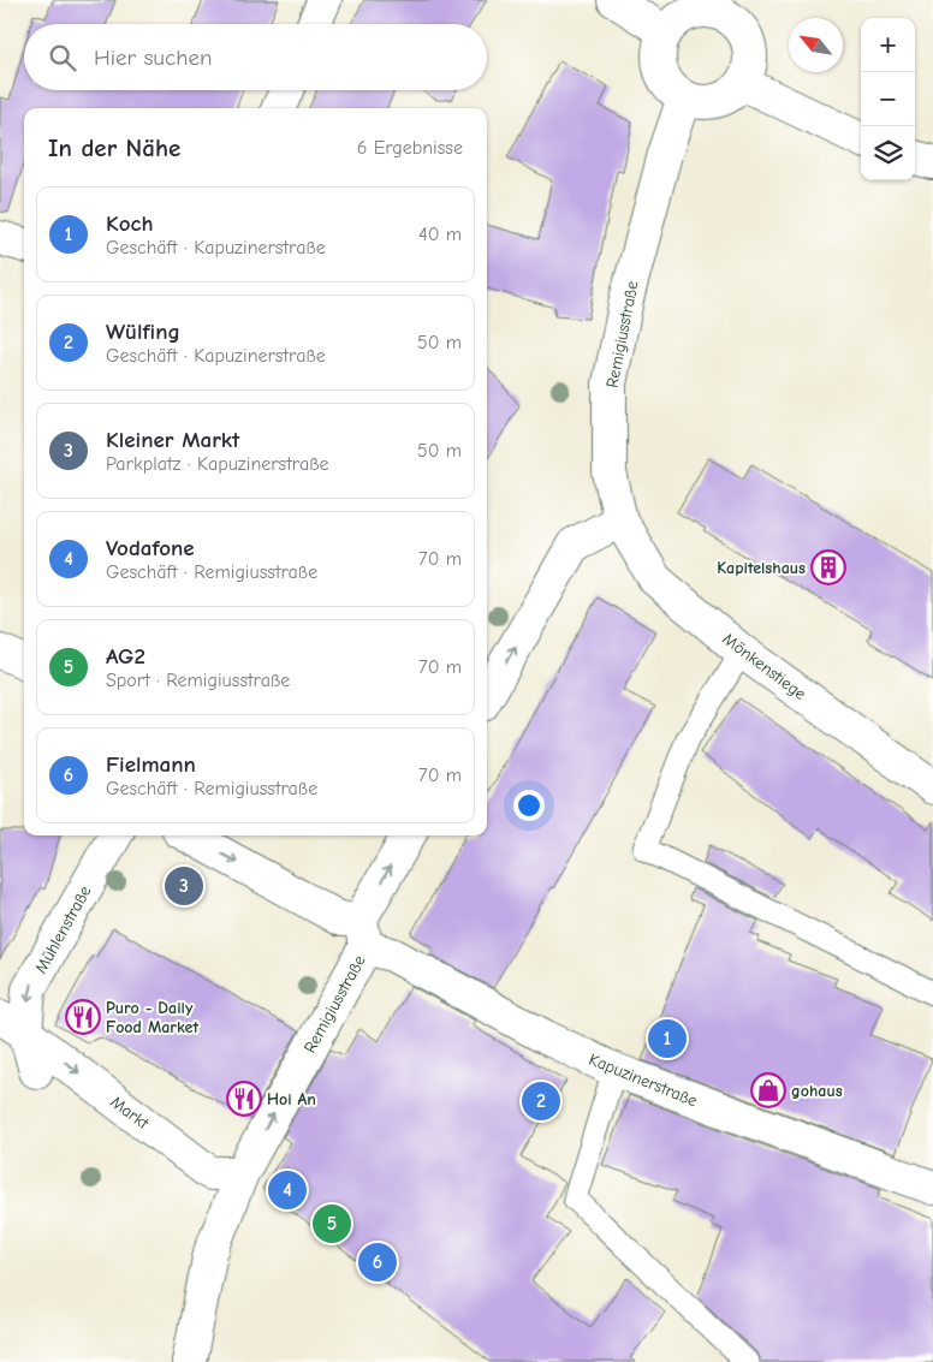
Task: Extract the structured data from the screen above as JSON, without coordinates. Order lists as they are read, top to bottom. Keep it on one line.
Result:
{"streets":{"street":["Remigiusstraße","Mönkenstiege","Mühlenstraße","Kapuzinerstraße","Markt"]},"crossings":[["Remigiusstraße","Mönkenstiege"],["Remigiusstraße","Kapuzinerstraße"],["Remigiusstraße","Markt"],["Mühlenstraße","Markt"]],"one_way":["Remigiusstraße","Mühlenstraße","Markt"],"places":{"building":["Kapitelshaus"],"restaurant":["Puro - Daily Food Market","Hoi An"],"shop":["gohaus"]},"north":"top left","page":{"map_buttons":["+","−"],"search":"Hier suchen","heading":["In der Nähe","6 Ergebnisse"],"list":[{"mark":"1","name":"Koch","note":"Geschäft · Kapuzinerstraße","value":"40 m"},{"mark":"2","name":"Wülfing","note":"Geschäft · Kapuzinerstraße","value":"50 m"},{"mark":"3","name":"Kleiner Markt","note":"Parkplatz · Kapuzinerstraße","value":"50 m"},{"mark":"4","name":"Vodafone","note":"Geschäft · Remigiusstraße","value":"70 m"},{"mark":"5","name":"AG2","note":"Sport · Remigiusstraße","value":"70 m"},{"mark":"6","name":"Fielmann","note":"Geschäft · Remigiusstraße","value":"70 m"}],"pins":["3","1","2","4","5","6"]}}
